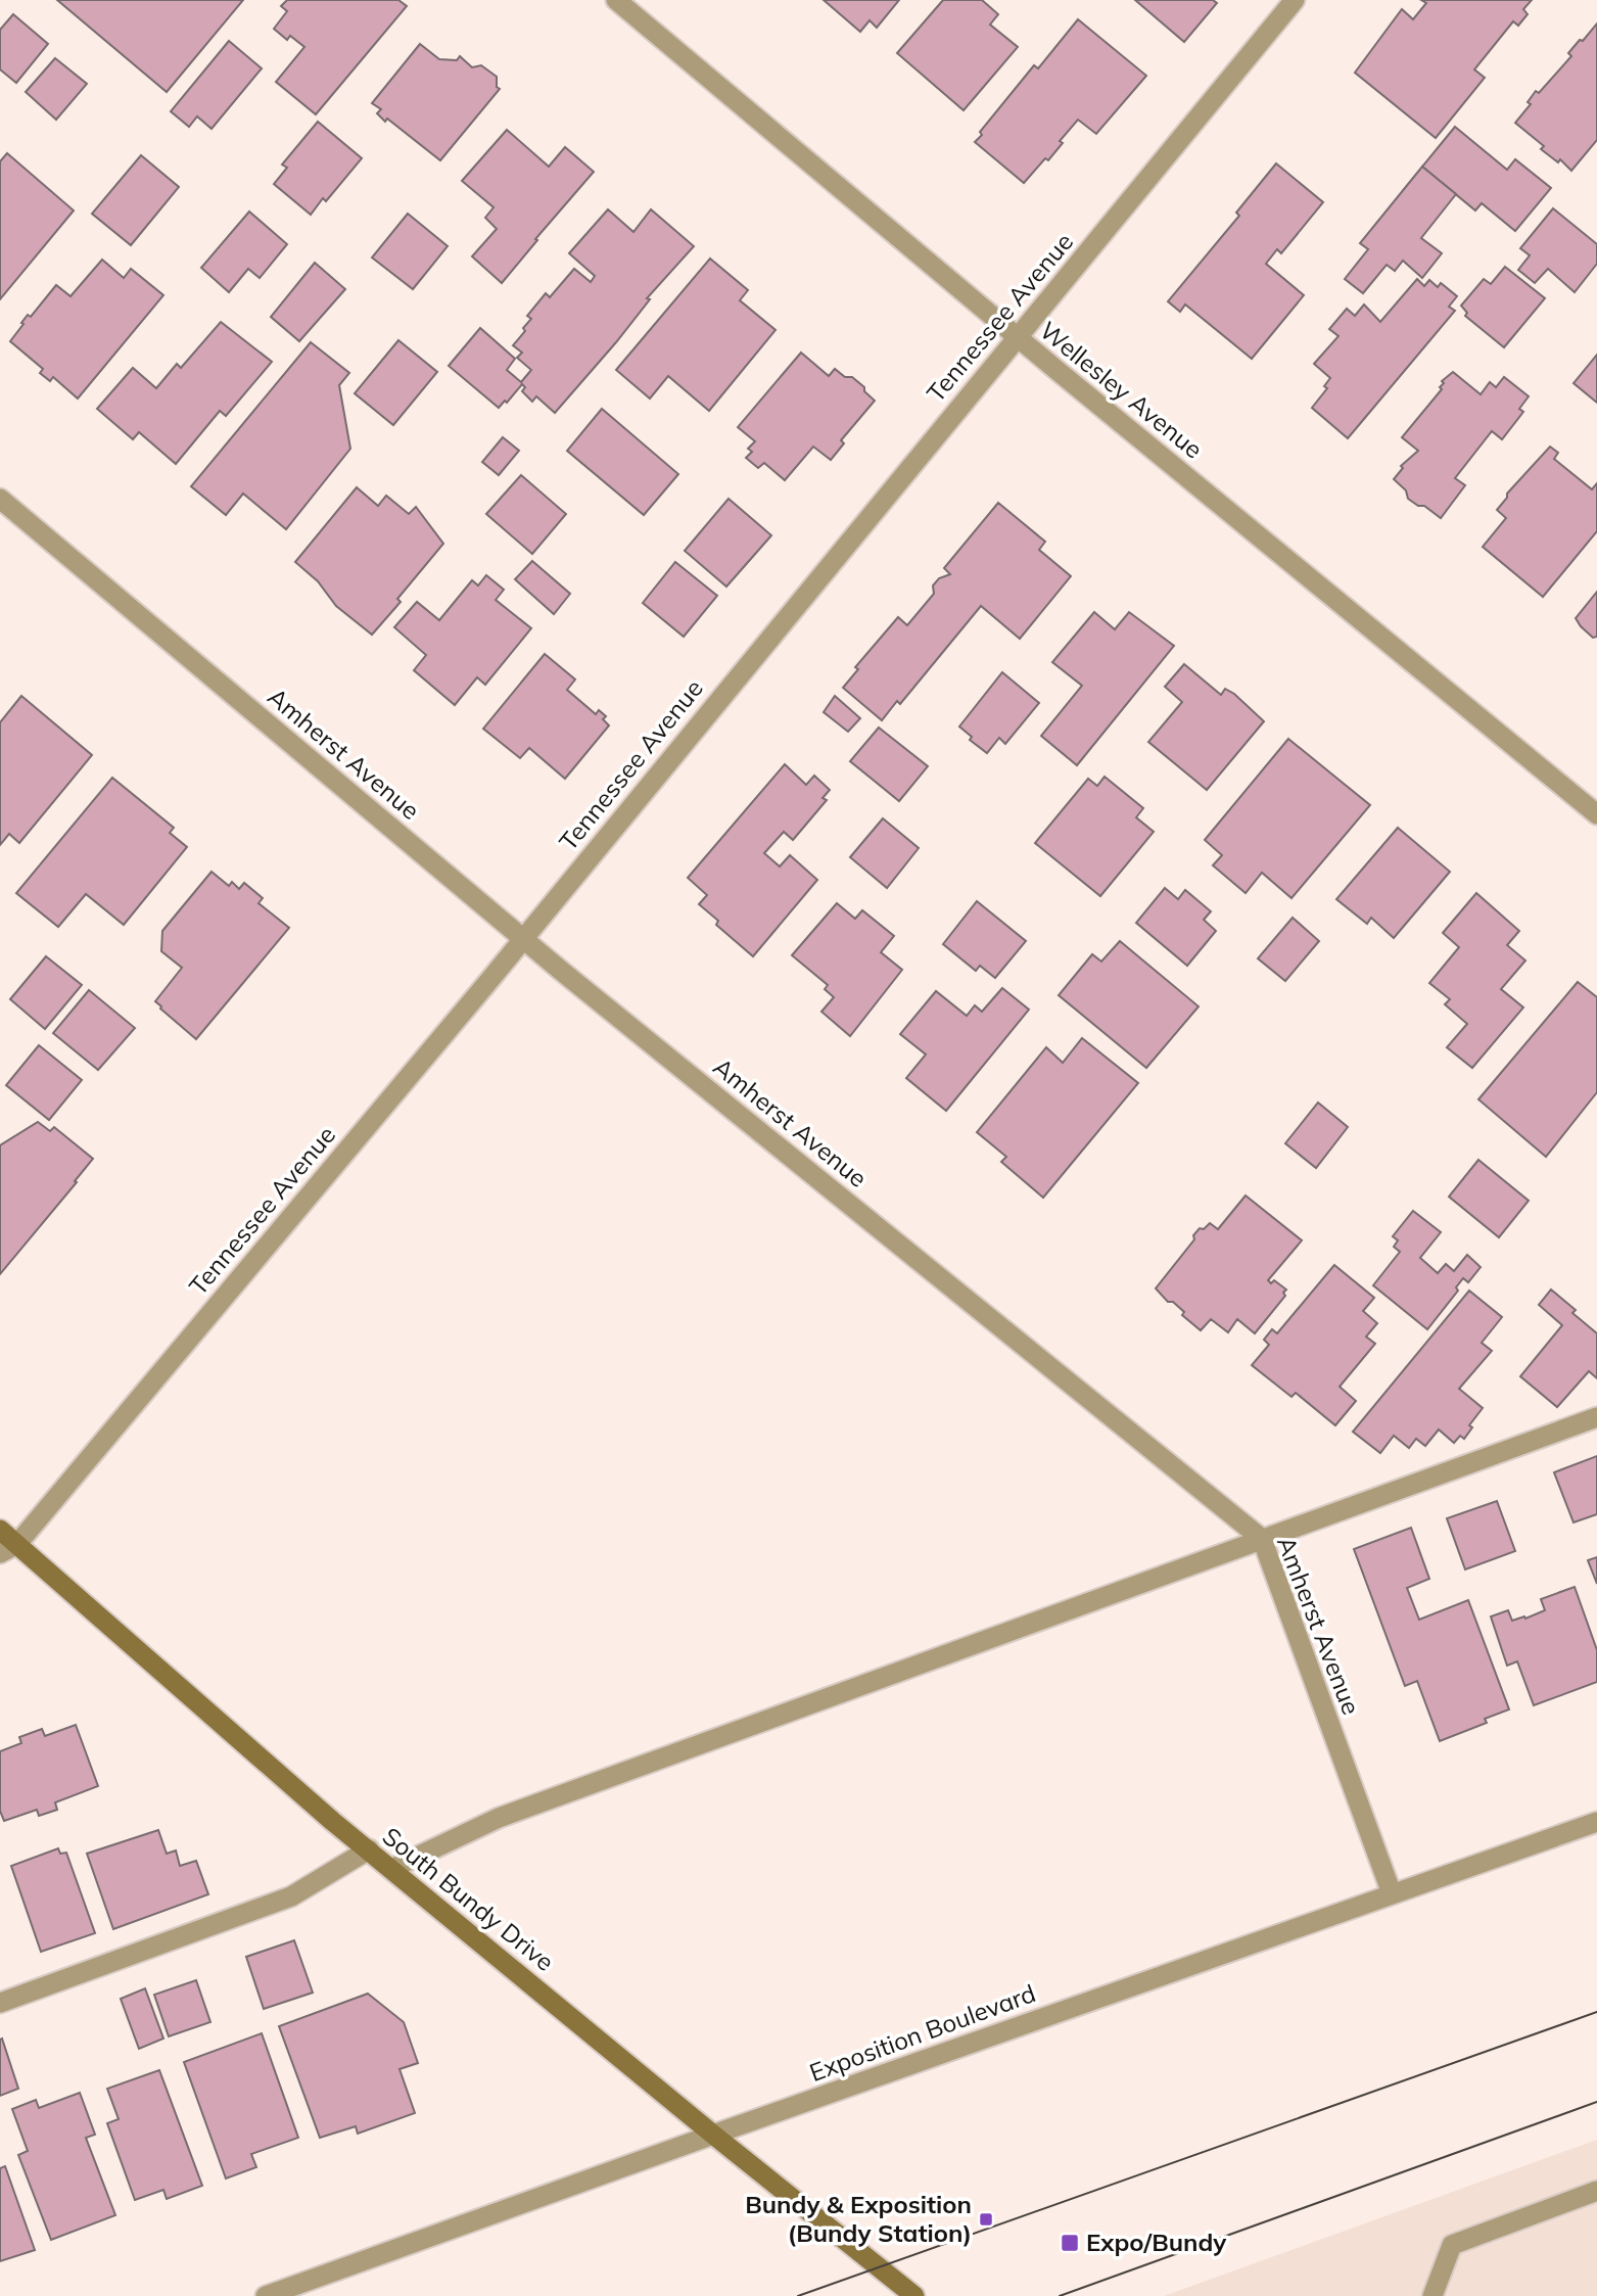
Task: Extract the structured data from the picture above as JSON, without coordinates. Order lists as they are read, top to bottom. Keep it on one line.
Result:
{"streets":{"main road":["South Bundy Drive"],"street":["Tennessee Avenue","Wellesley Avenue","Amherst Avenue","Exposition Boulevard"]},"crossings":[["Tennessee Avenue","Wellesley Avenue"],["Tennessee Avenue","Amherst Avenue"],["Tennessee Avenue","South Bundy Drive"],["Amherst Avenue","Exposition Boulevard"],["South Bundy Drive","Exposition Boulevard"]],"places":{"transit":["Bundy & Exposition (Bundy Station)","Expo/Bundy"]}}
